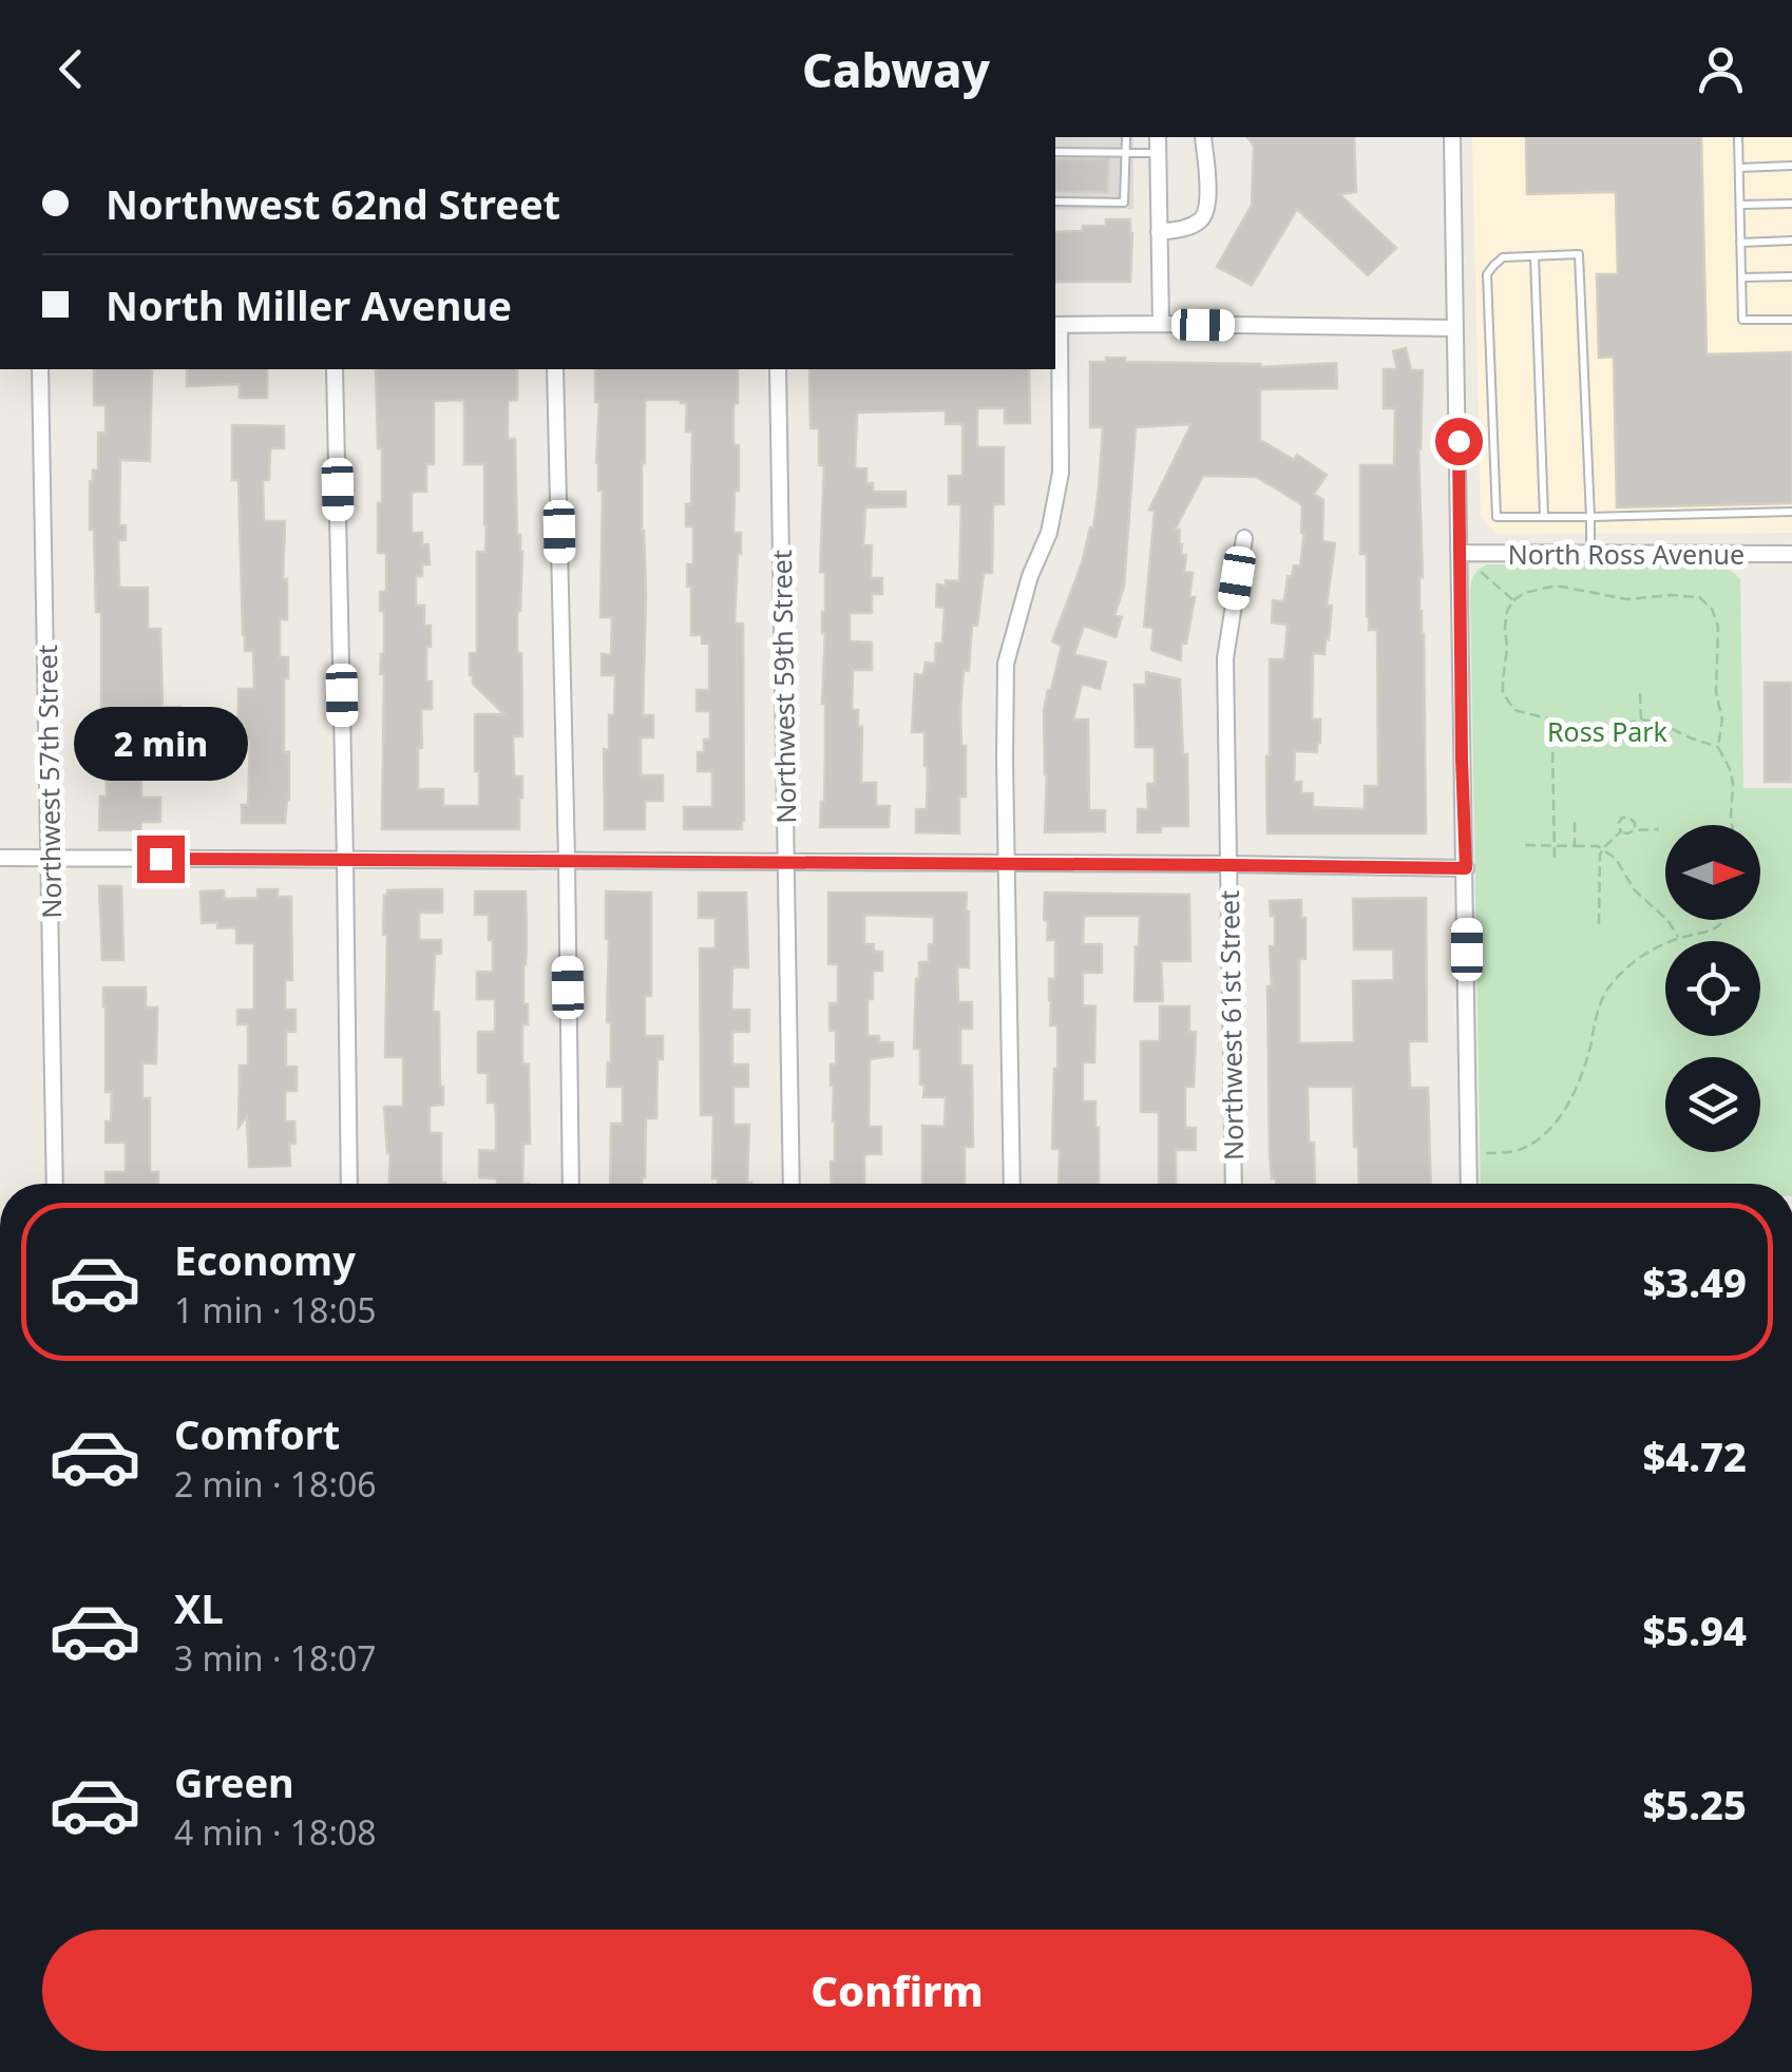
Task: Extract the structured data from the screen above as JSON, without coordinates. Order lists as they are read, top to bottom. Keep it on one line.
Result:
{"streets":{"street":["North Ross Avenue","Northwest 59th Street","Northwest 57th Street","Northwest 61st Street"]},"parks":["Ross Park"],"north":"right","page":{"header":"Cabway","banner":["Northwest 62nd Street","North Miller Avenue"],"bubble":"2 min","list":[{"name":"Economy","note":"1 min · 18:05","value":"$3.49"},{"name":"Comfort","note":"2 min · 18:06","value":"$4.72"},{"name":"XL","note":"3 min · 18:07","value":"$5.94"},{"name":"Green","note":"4 min · 18:08","value":"$5.25"}],"buttons":"Confirm"}}
